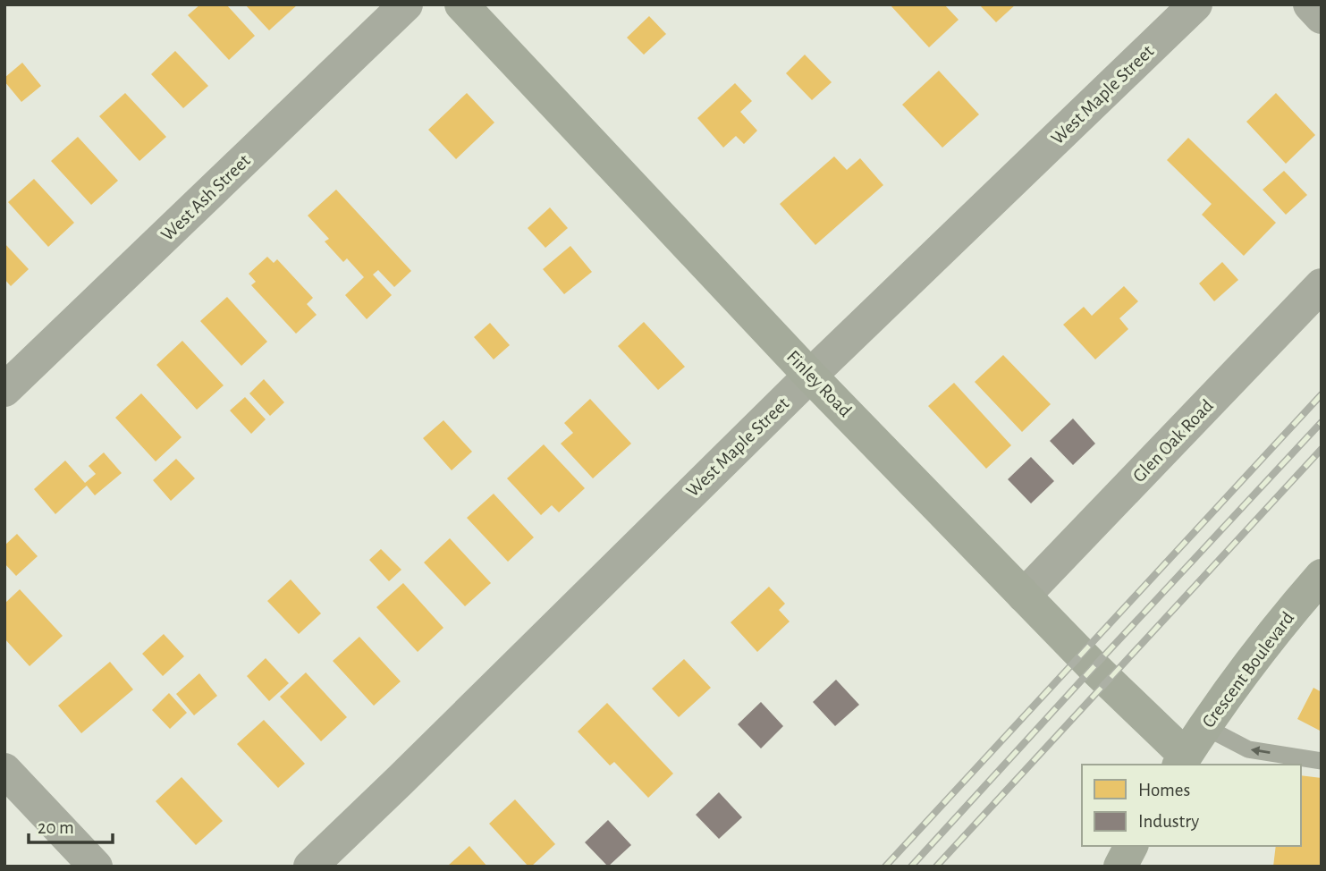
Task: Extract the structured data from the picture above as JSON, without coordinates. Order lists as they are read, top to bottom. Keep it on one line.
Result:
{"streets":{"main road":["Finley Road","Crescent Boulevard"],"street":["West Maple Street","West Ash Street","Glen Oak Road"]},"crossings":[["West Maple Street","Finley Road"],["Finley Road","Glen Oak Road"],["Finley Road","Crescent Boulevard"]],"legend":["Homes","Industry"],"scale_bar":"20 m"}
